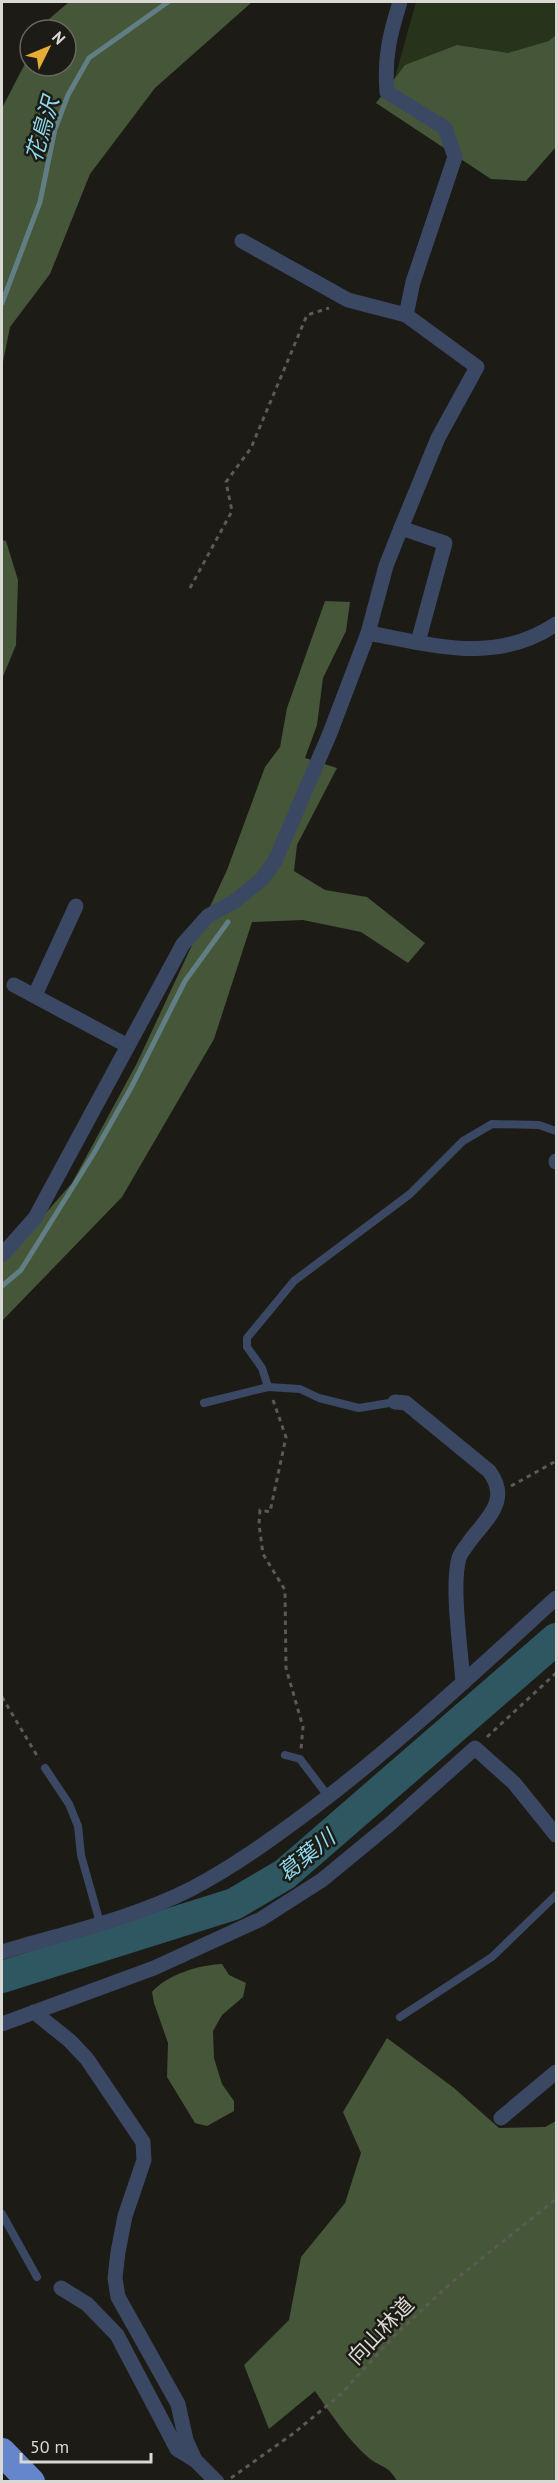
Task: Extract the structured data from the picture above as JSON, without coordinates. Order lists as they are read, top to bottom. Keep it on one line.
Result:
{"streets":{"path":["向山林道"]},"water":["花鳥沢","葛葉川"],"scale_bar":"50 m","north":"top right"}
